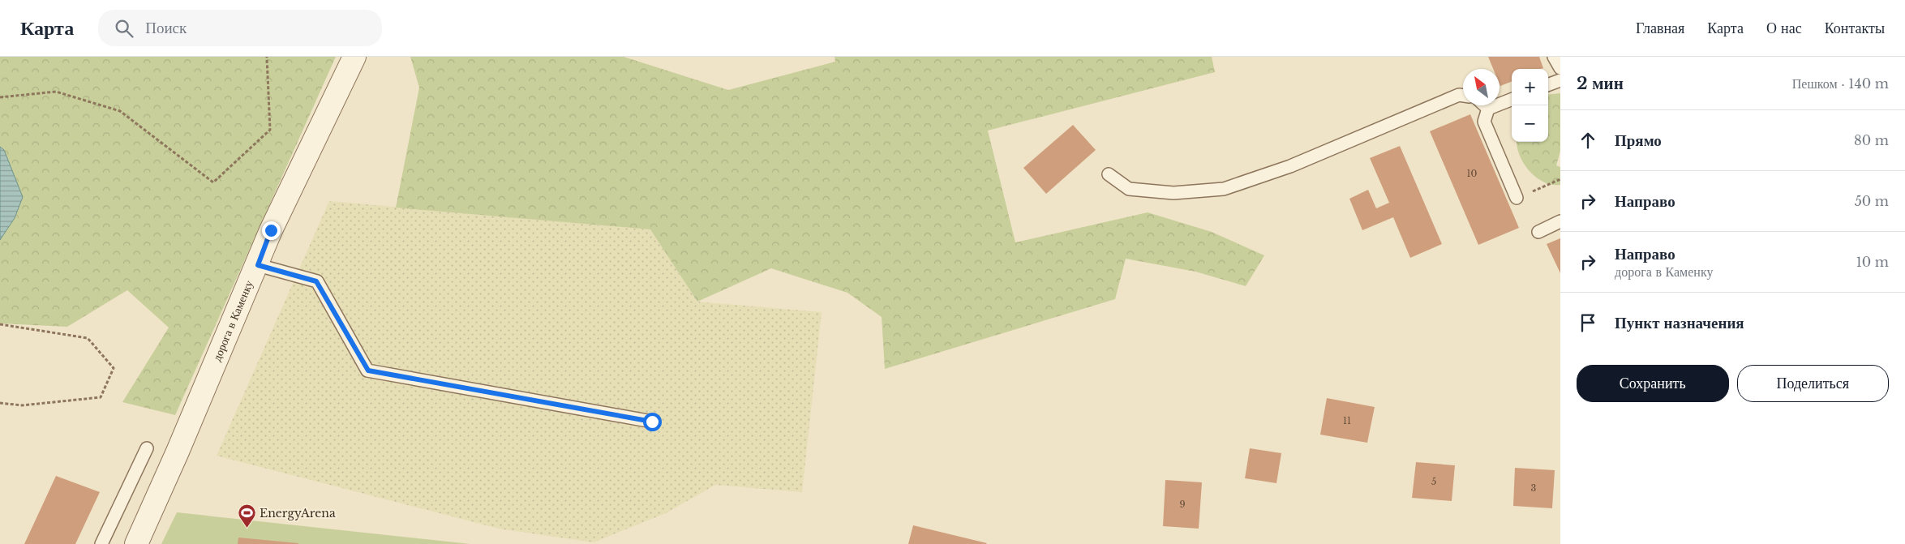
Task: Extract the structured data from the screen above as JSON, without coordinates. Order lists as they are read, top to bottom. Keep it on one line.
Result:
{"streets":{"street":["дорога в Каменку"]},"places":{"sports":["EnergyArena"]},"house_numbers":["10","11","5","3","9"],"north":"top left","page":{"header":"Карта","search":"Поиск","nav":["Главная","Карта","О нас","Контакты"],"heading":["2 мин","Пешком · 140 m"],"map_buttons":["+","−"],"list":[["Прямо","80 m"],["Направо","50 m"],["Направо","дорога в Каменку","10 m"],"Пункт назначения"],"buttons":["Сохранить","Поделиться"]}}
